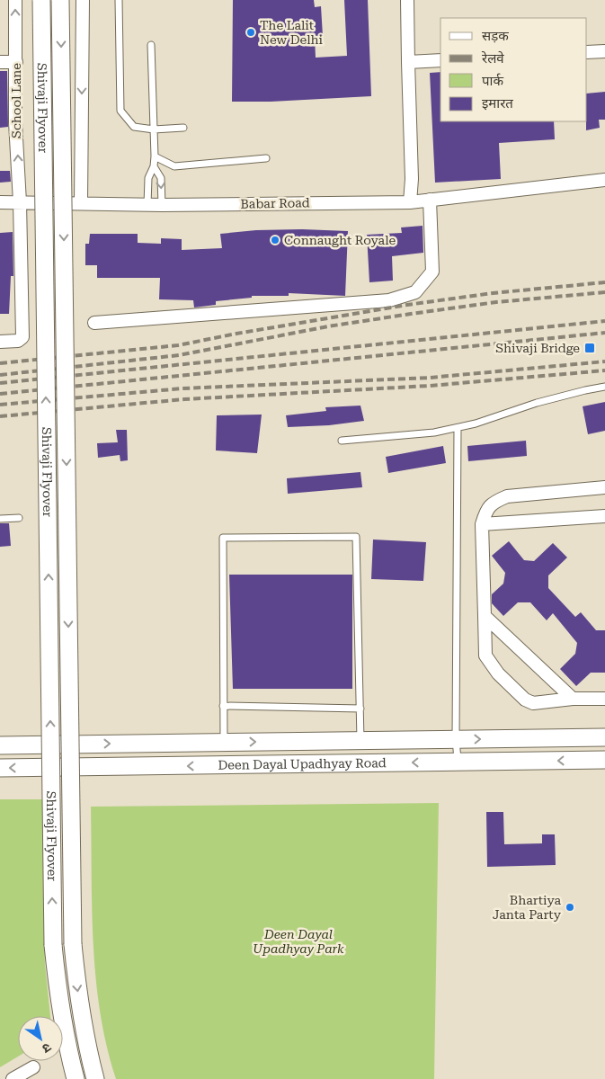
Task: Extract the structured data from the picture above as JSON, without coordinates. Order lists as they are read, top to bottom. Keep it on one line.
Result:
{"streets":{"main road":["Shivaji Flyover","Deen Dayal Upadhyay Road"],"street":["School Lane","Babar Road"]},"crossings":[["School Lane","Babar Road"]],"parks":["Deen Dayal Upadhyay Park"],"places":{"other":["The Lalit New Delhi","Connaught Royale","Bhartiya Janta Party"],"transit":["Shivaji Bridge"]},"legend":["सड़क","रेलवे","पार्क","इमारत"],"north":"bottom right"}
